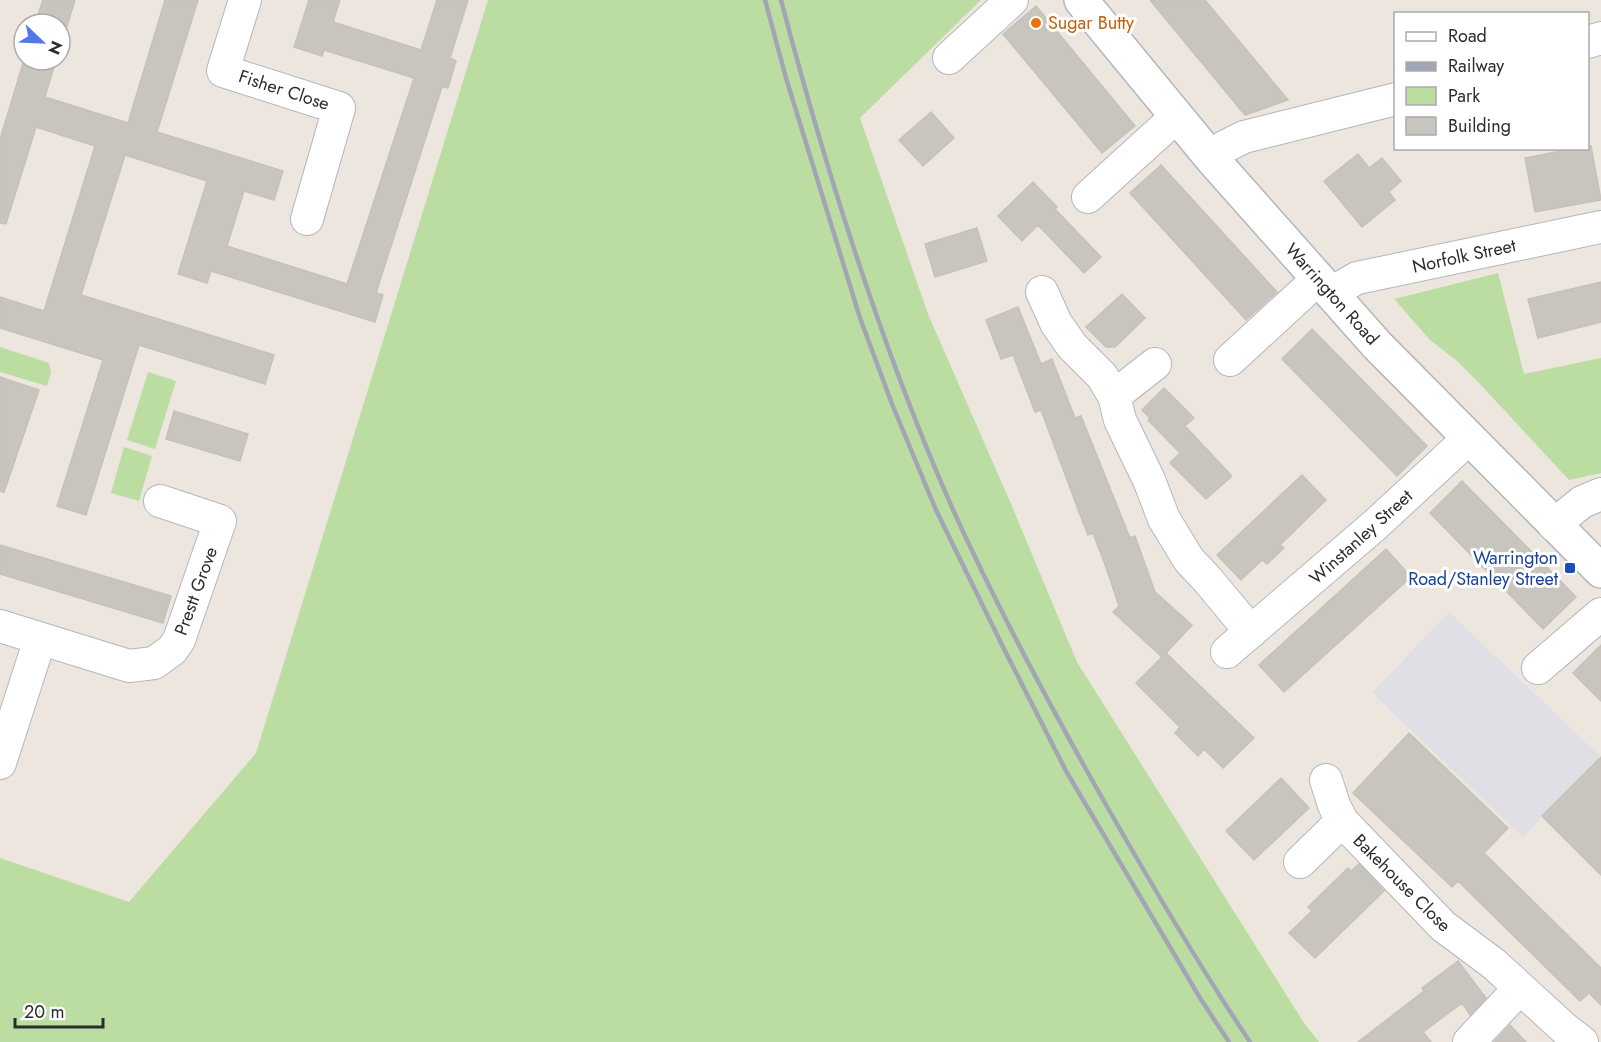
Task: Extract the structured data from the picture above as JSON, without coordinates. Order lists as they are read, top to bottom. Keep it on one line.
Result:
{"streets":{"main road":["Warrington Road"],"street":["Fisher Close","Norfolk Street","Winstanley Street","Prestt Grove","Bakehouse Close"]},"crossings":[["Norfolk Street","Warrington Road"],["Warrington Road","Winstanley Street"]],"places":{"other":["Sugar Butty"],"transit":["Warrington Road/Stanley Street"]},"legend":["Road","Railway","Park","Building"],"scale_bar":"20 m","north":"bottom right"}
